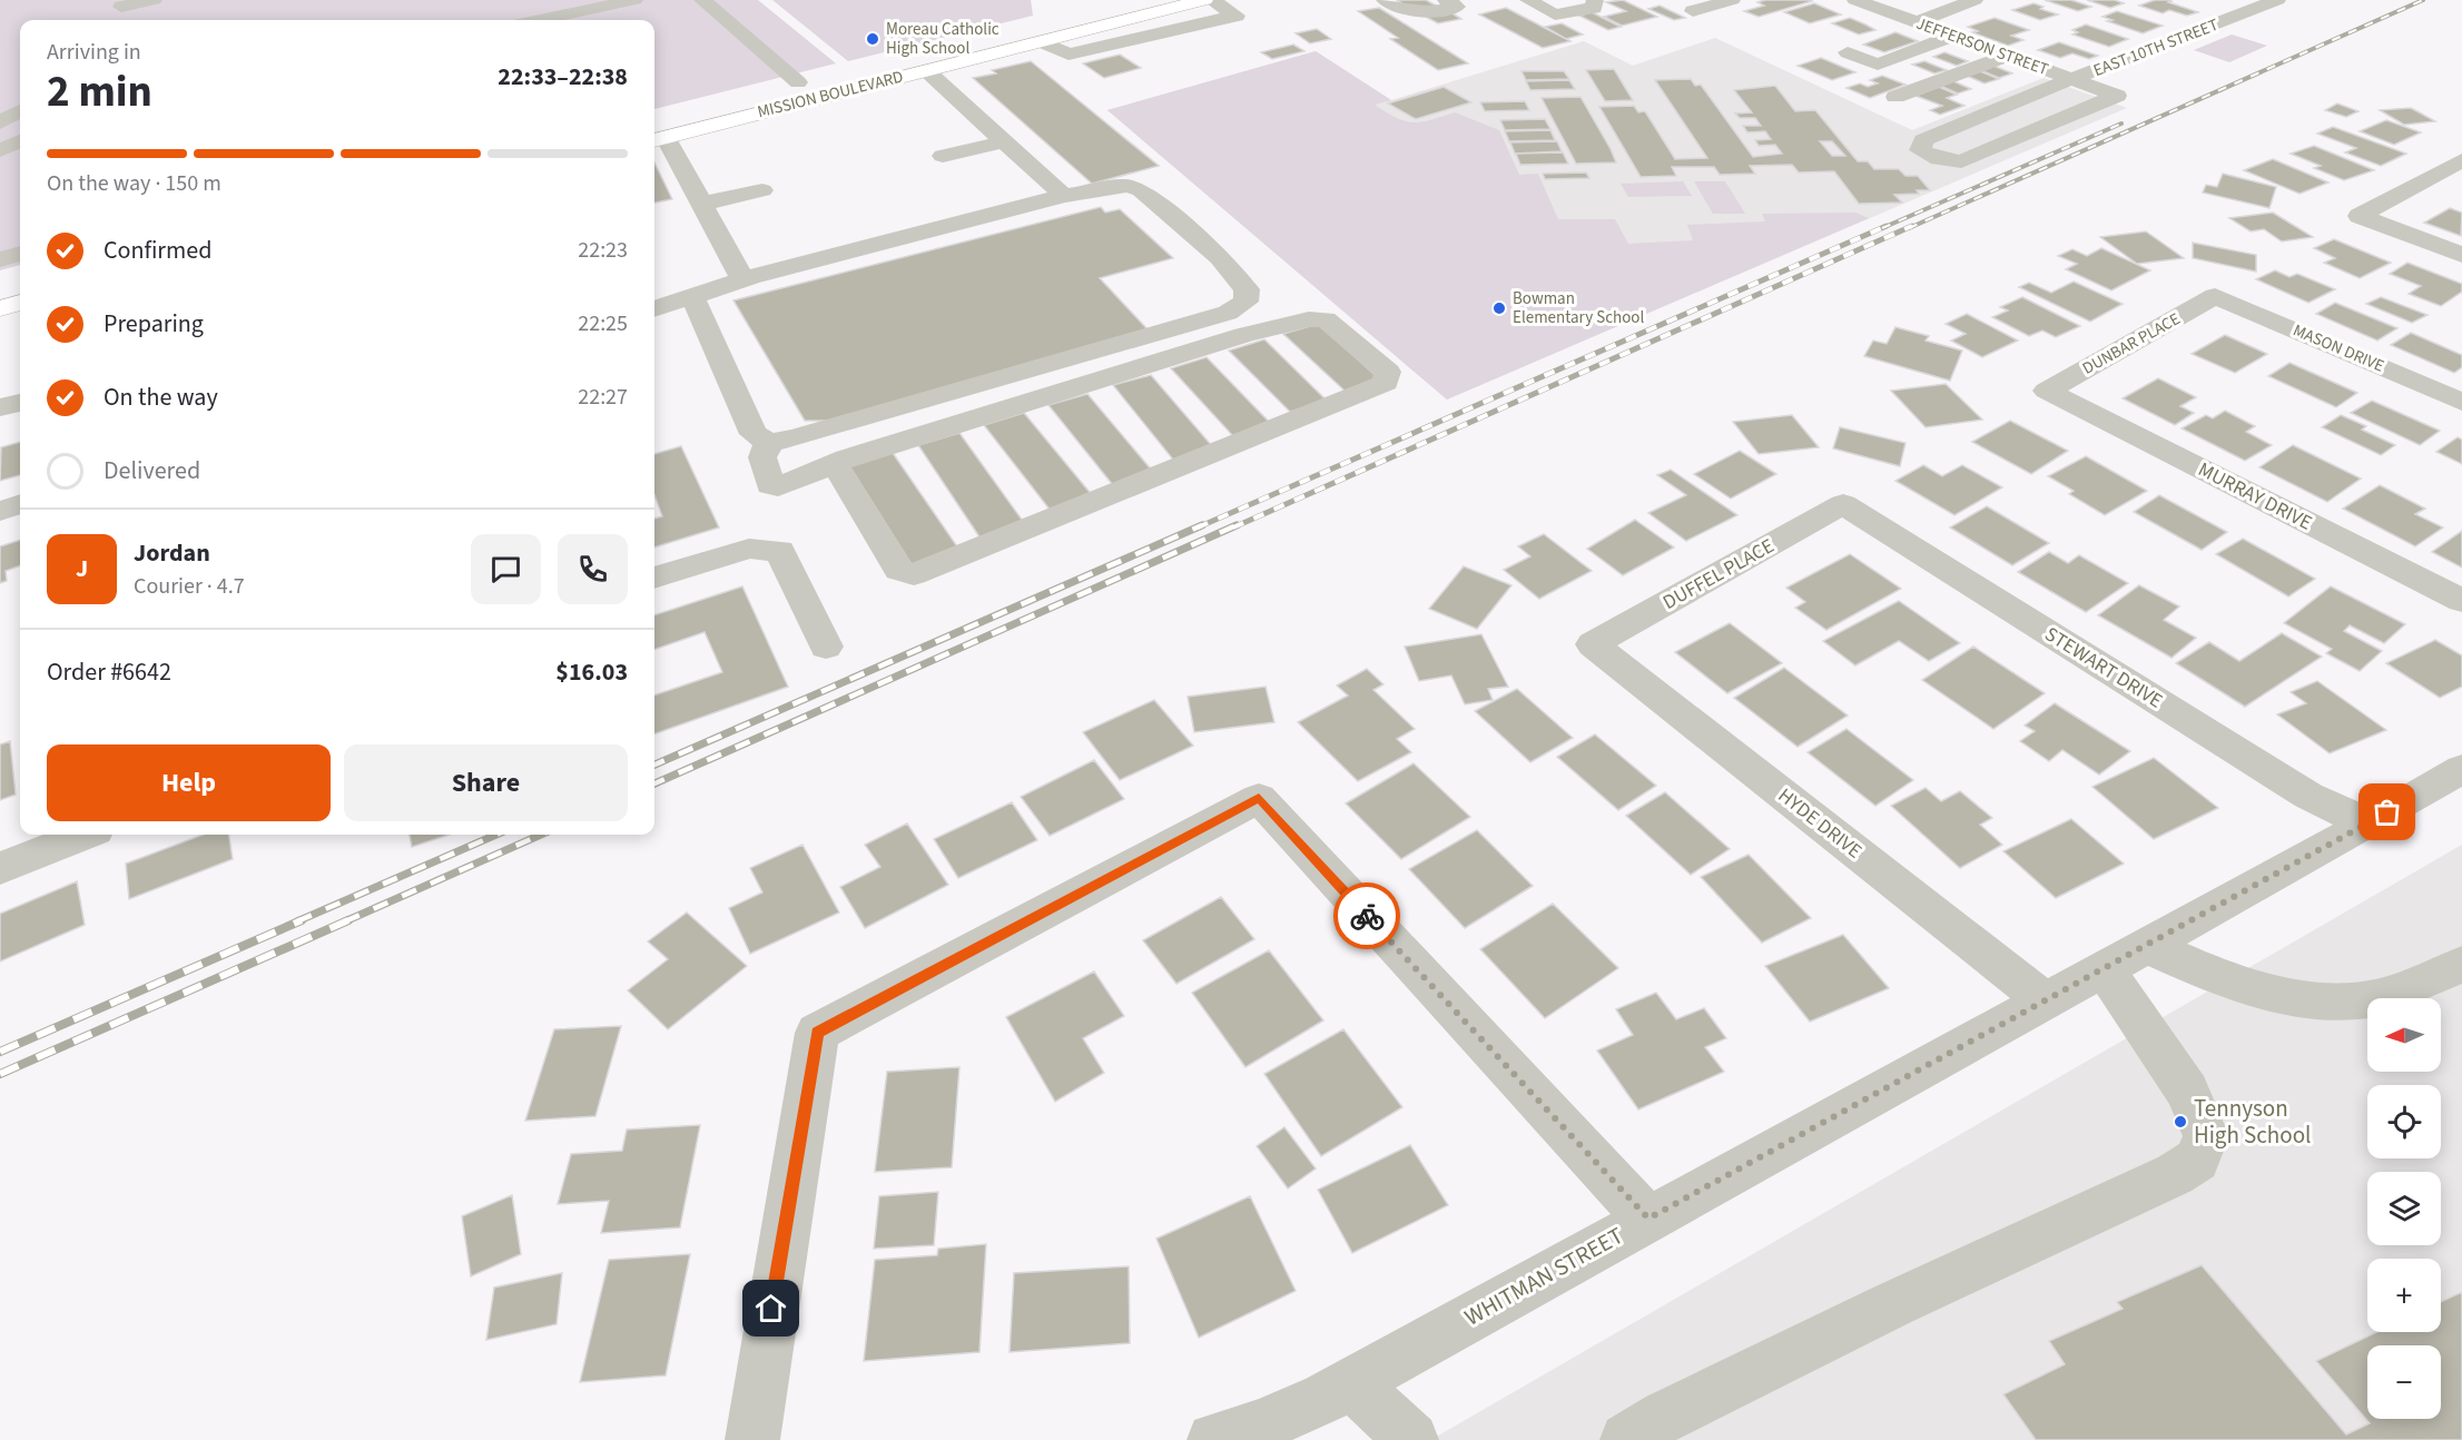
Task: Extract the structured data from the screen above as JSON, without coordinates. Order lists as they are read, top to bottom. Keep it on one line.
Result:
{"streets":{"main road":["MISSION BOULEVARD"],"street":["JEFFERSON STREET","EAST 10TH STREET","DUNBAR PLACE","MASON DRIVE","MURRAY DRIVE","DUFFEL PLACE","STEWART DRIVE","HYDE DRIVE","WHITMAN STREET"]},"crossings":[["JEFFERSON STREET","EAST 10TH STREET"],["DUNBAR PLACE","MASON DRIVE"],["DUNBAR PLACE","MURRAY DRIVE"],["DUFFEL PLACE","STEWART DRIVE"],["DUFFEL PLACE","HYDE DRIVE"],["STEWART DRIVE","WHITMAN STREET"],["HYDE DRIVE","WHITMAN STREET"]],"places":["Moreau Catholic High School","Bowman Elementary School","Tennyson High School"],"north":"left","page":{"heading":["2 min","Arriving in","22:33–22:38"],"panel":["Jordan","Courier · 4.7","Order #6642","$16.03"],"bar":"On the way · 150 m","list":[["Confirmed","22:23"],["Preparing","22:25"],["On the way","22:27"],"Delivered"],"round":"J","buttons":["Help","Share"],"map_buttons":["+","−"]}}
